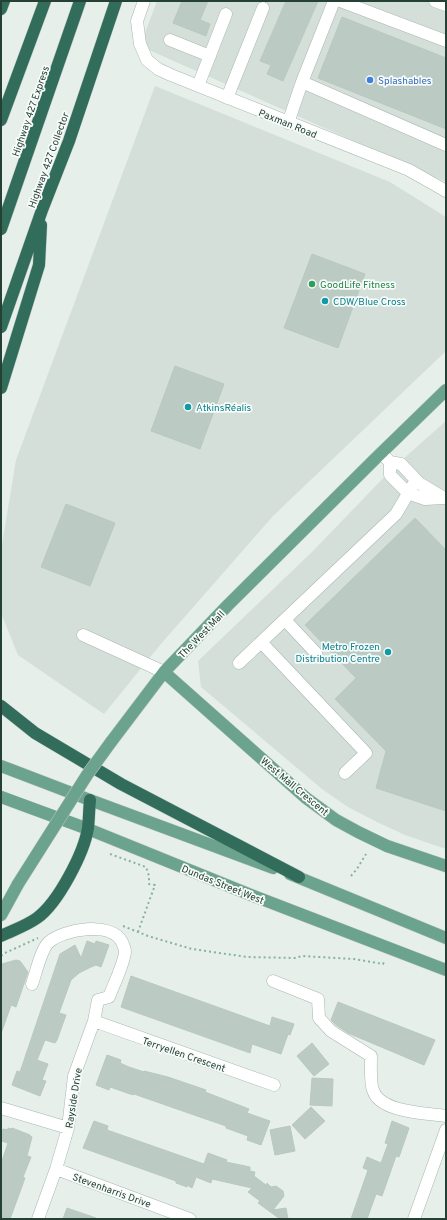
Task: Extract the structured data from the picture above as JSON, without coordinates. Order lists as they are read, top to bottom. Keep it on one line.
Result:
{"streets":{"highway":["Highway 427 Express","Highway 427 Collector"],"main road":["The West Mall","West Mall Crescent","Dundas Street West"],"street":["Paxman Road","Terryellen Crescent","Rayside Drive","Stevenharris Drive"]},"crossings":[["The West Mall","West Mall Crescent"],["Terryellen Crescent","Rayside Drive"],["Rayside Drive","Stevenharris Drive"]],"places":["Splashables","GoodLife Fitness","CDW/Blue Cross","AtkinsRéalis","Metro Frozen Distribution Centre"]}
